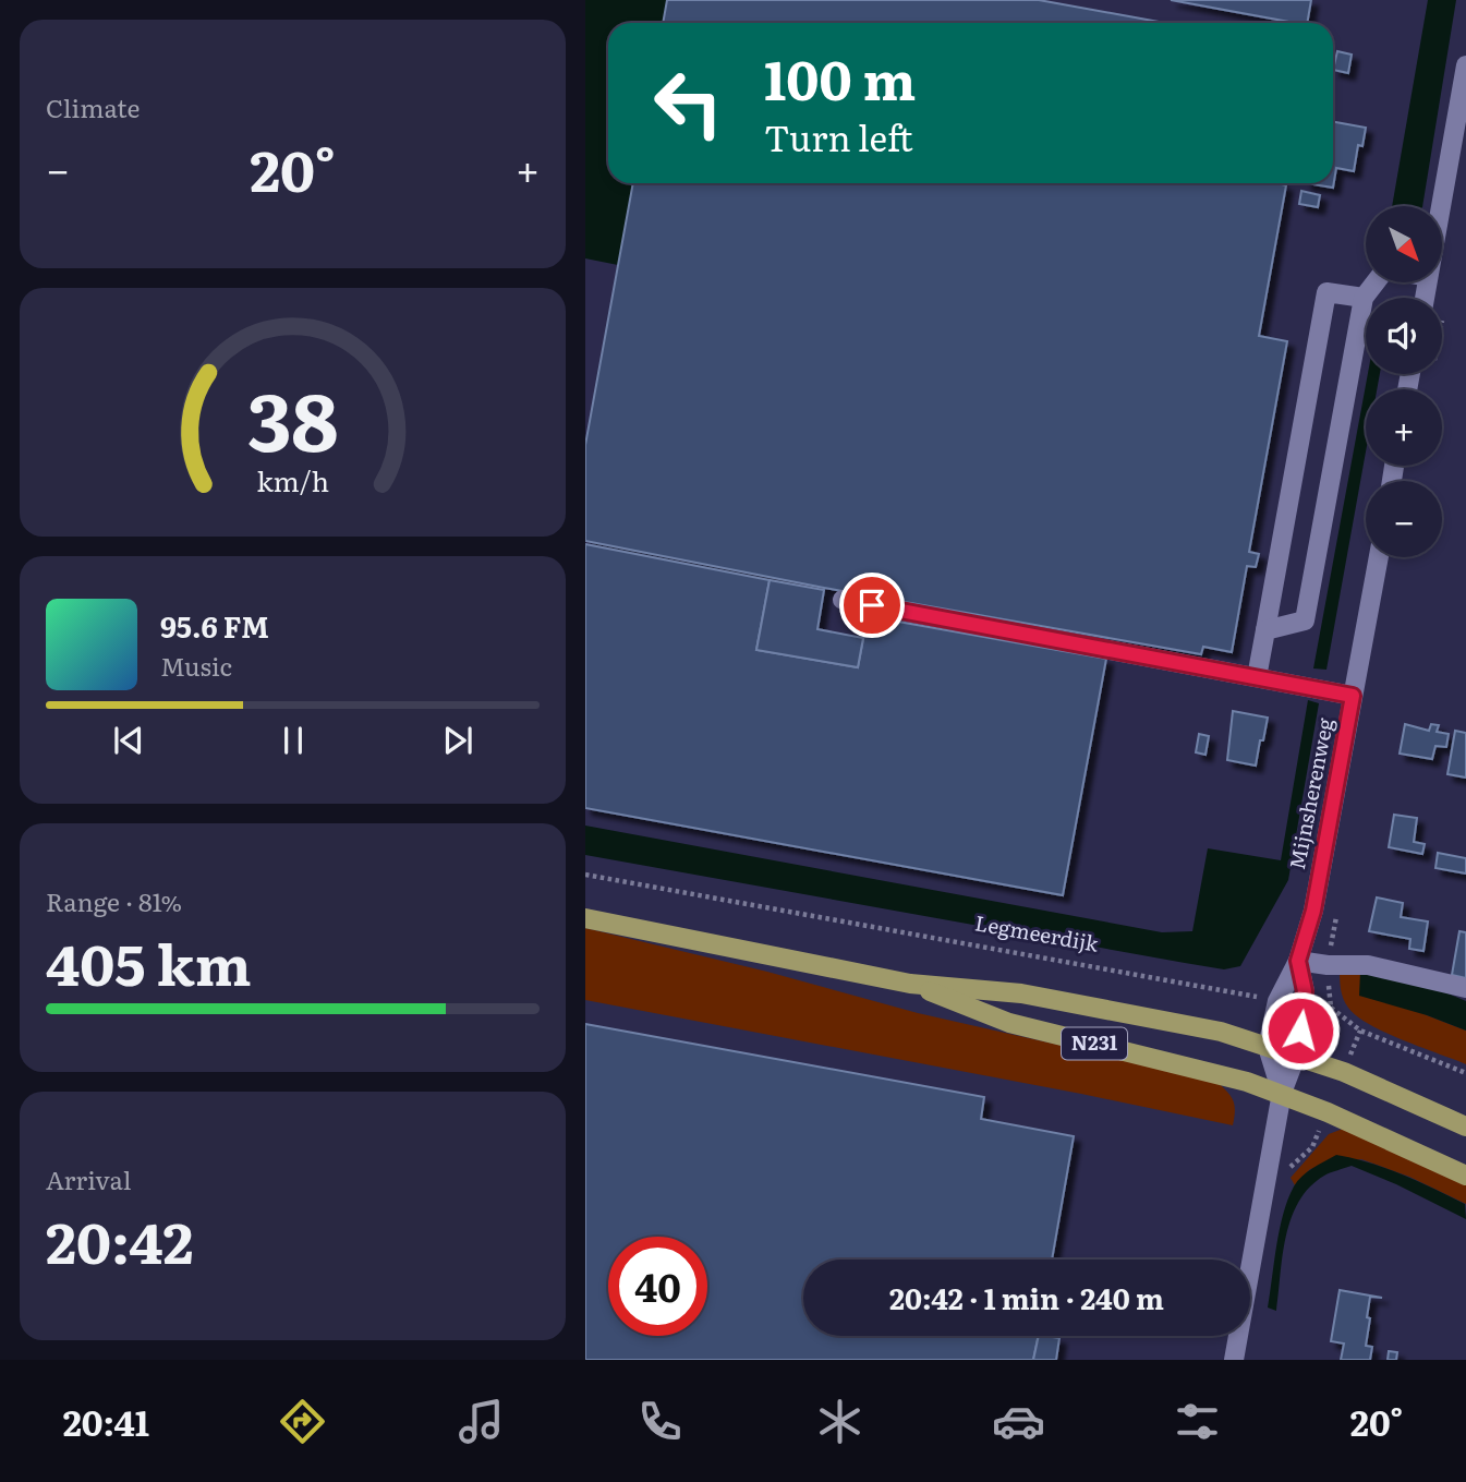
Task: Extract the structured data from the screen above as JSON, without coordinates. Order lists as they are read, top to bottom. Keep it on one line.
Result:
{"streets":{"main road":["N231"],"street":["Mijnsherenweg"],"path":["Legmeerdijk"]},"crossings":[["Mijnsherenweg","Legmeerdijk"],["Mijnsherenweg","N231"]],"north":"bottom right","page":{"tile":["Climate",["Range · 81%","405 km"],["Arrival","20:42"]],"turn":["100 m","Turn left"],"heat":["−","20°","+"],"map_buttons":["+","−"],"song":["95.6 FM","Music"],"limit":"40","trip":"20:42 · 1 min · 240 m","tabs":["20:41","20°"],"gauge":["38","km/h"]}}
